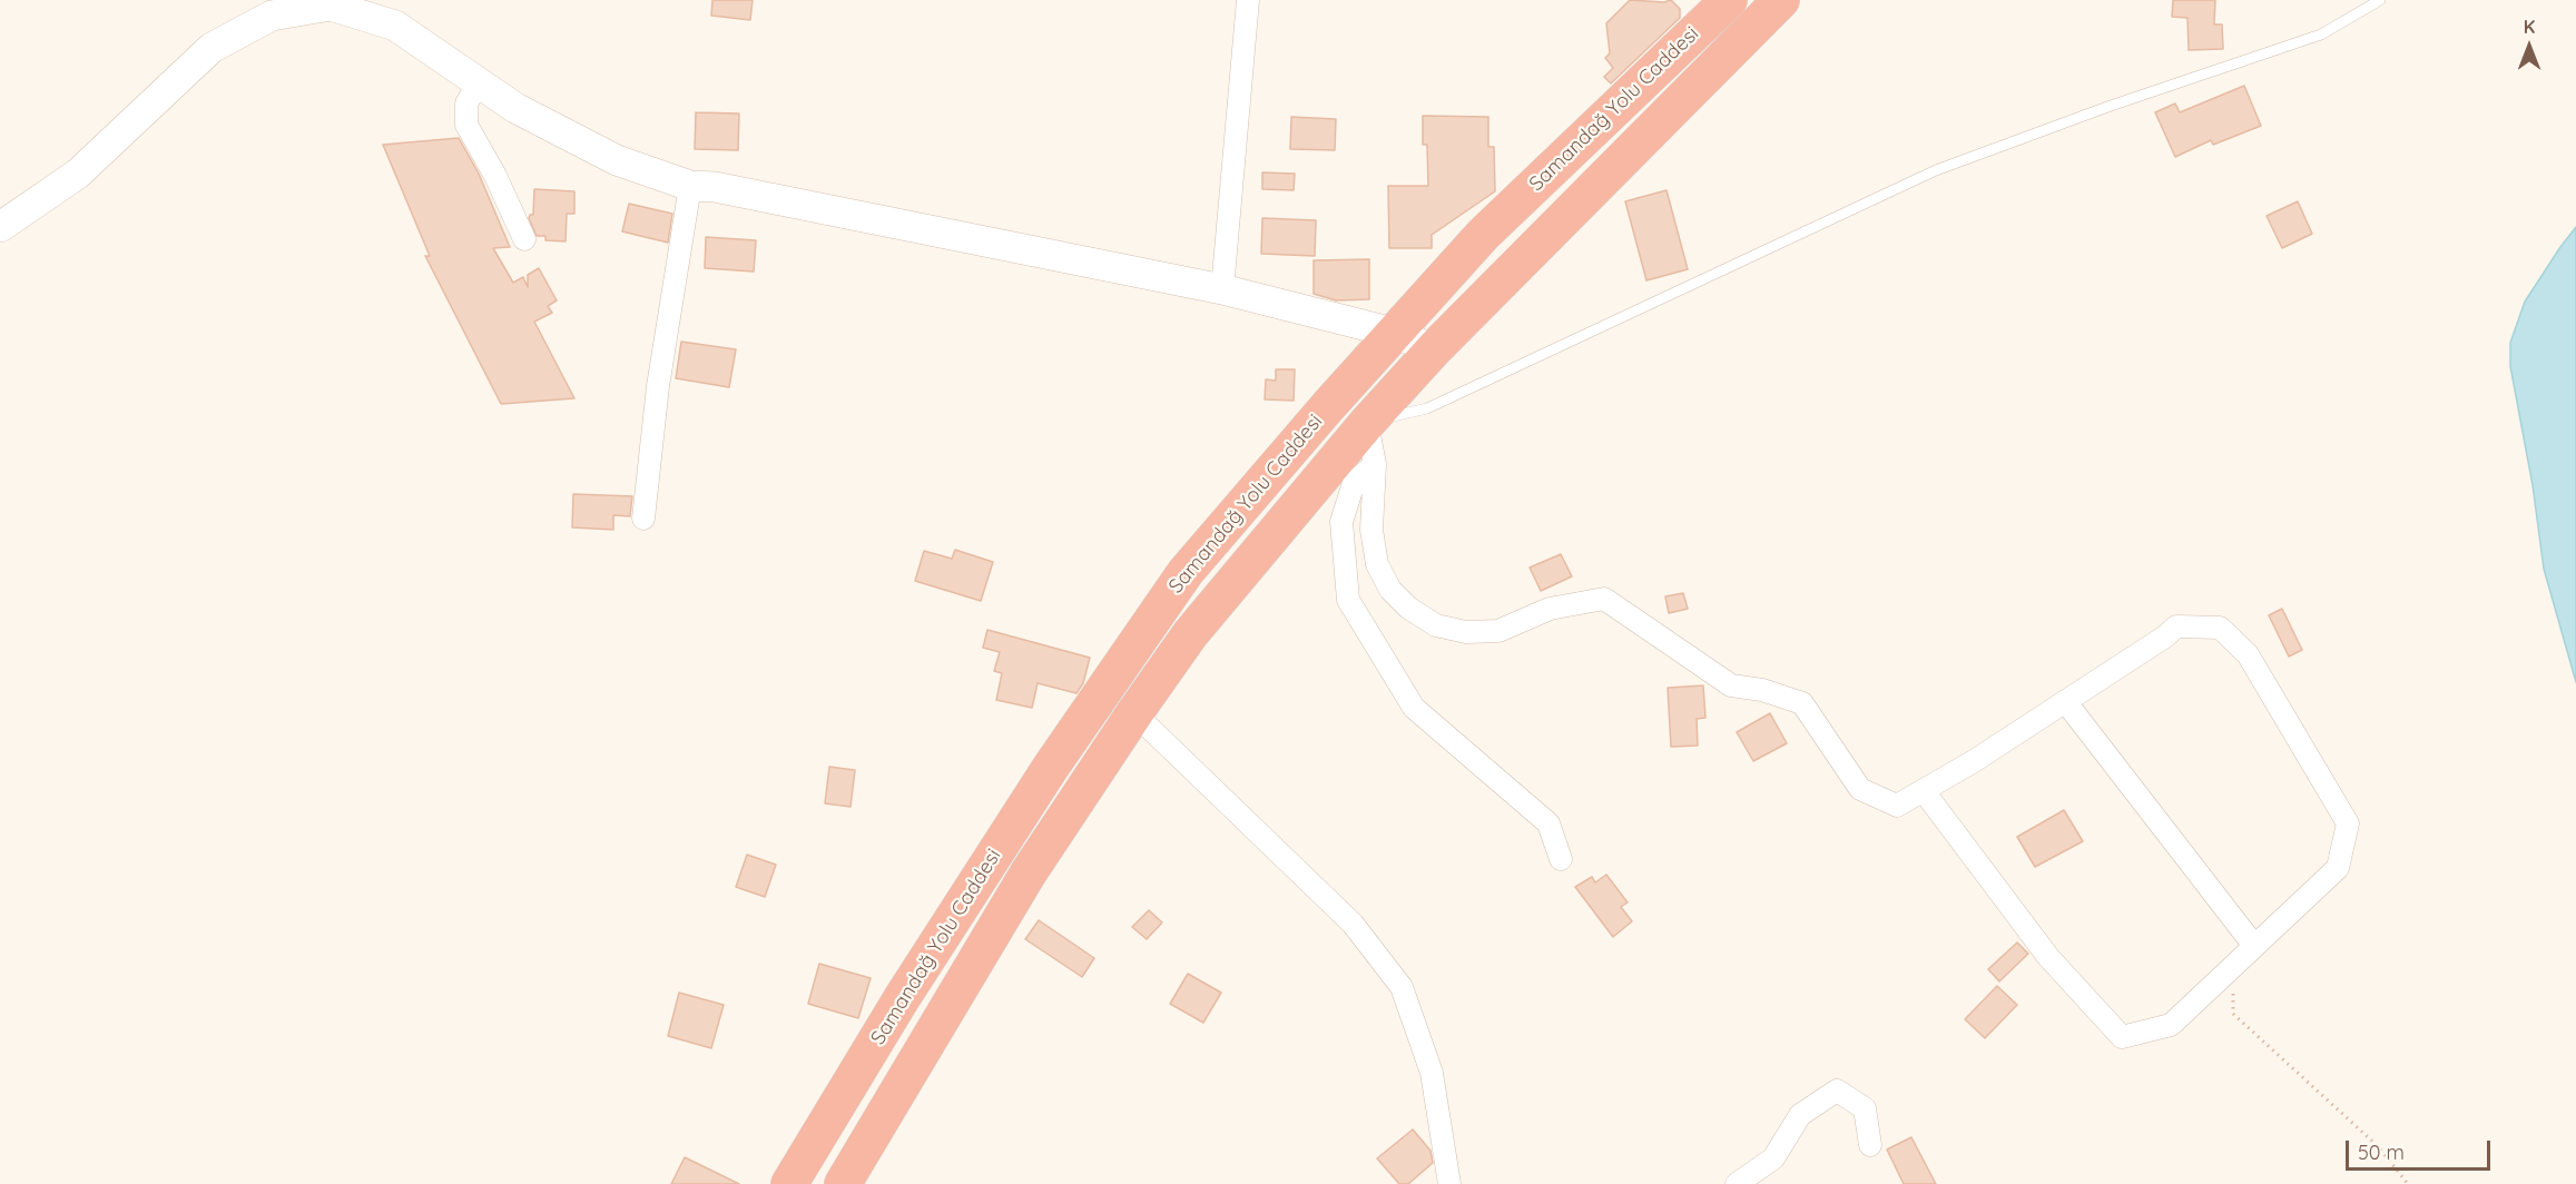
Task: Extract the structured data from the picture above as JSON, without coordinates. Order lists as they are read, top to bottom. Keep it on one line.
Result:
{"streets":{"highway":["Samandağ Yolu Caddesi"]},"scale_bar":"50 m","north":"top"}
